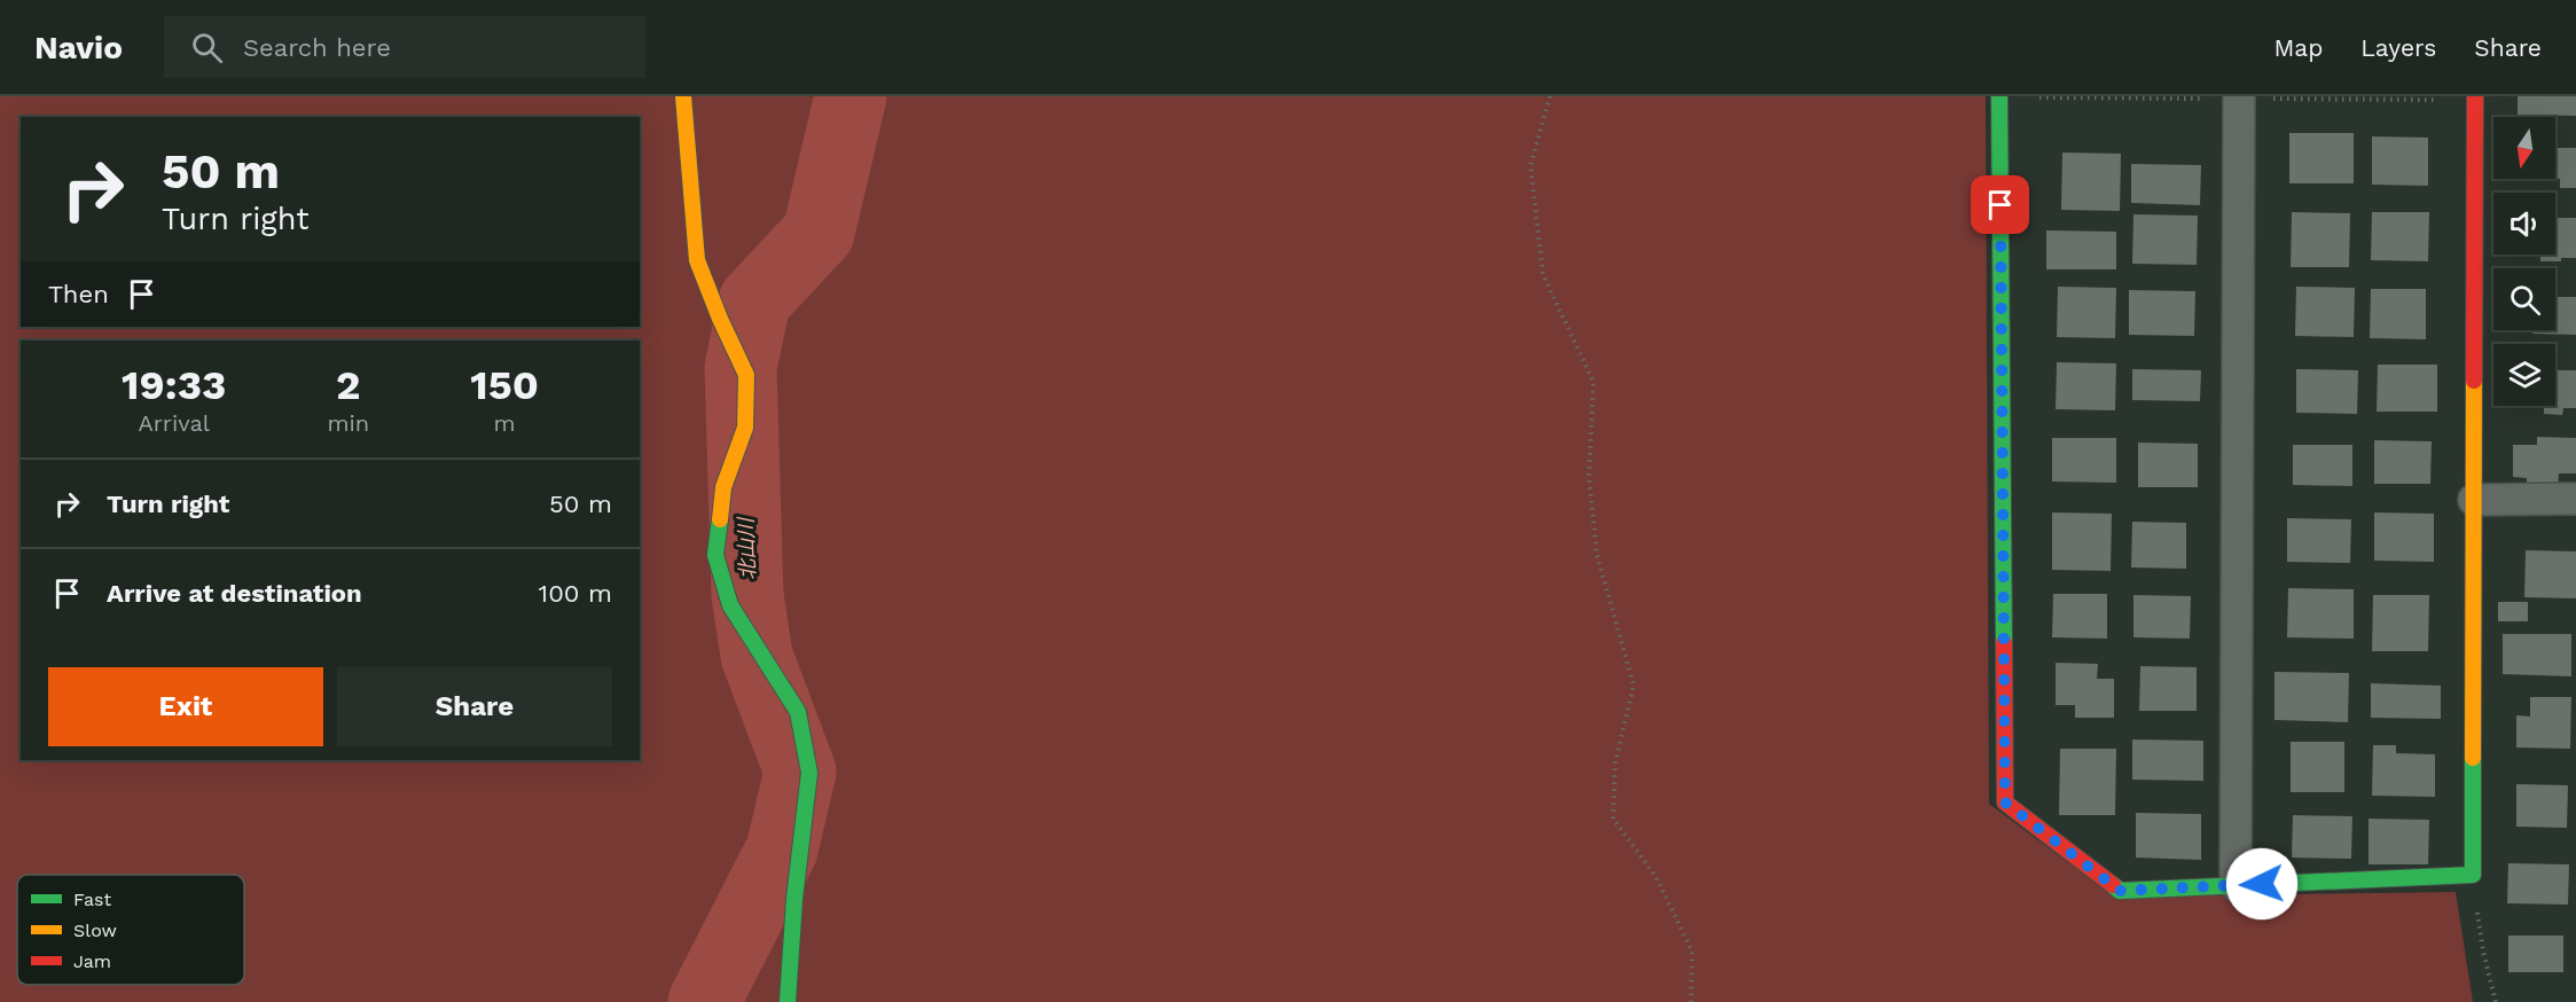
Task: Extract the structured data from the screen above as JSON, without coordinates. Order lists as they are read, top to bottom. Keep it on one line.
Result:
{"water":["北山川"],"legend":["Fast","Slow","Jam"],"north":"bottom","page":{"header":"Navio","search":"Search here","nav":["Map","Layers","Share"],"turn":["50 m","Turn right"],"then":"Then","eta":["19:33","Arrival","2","min","150","m"],"list":[{"name":"Turn right","value":"50 m"},{"name":"Arrive at destination","value":"100 m"}],"buttons":["Exit","Share"]}}
